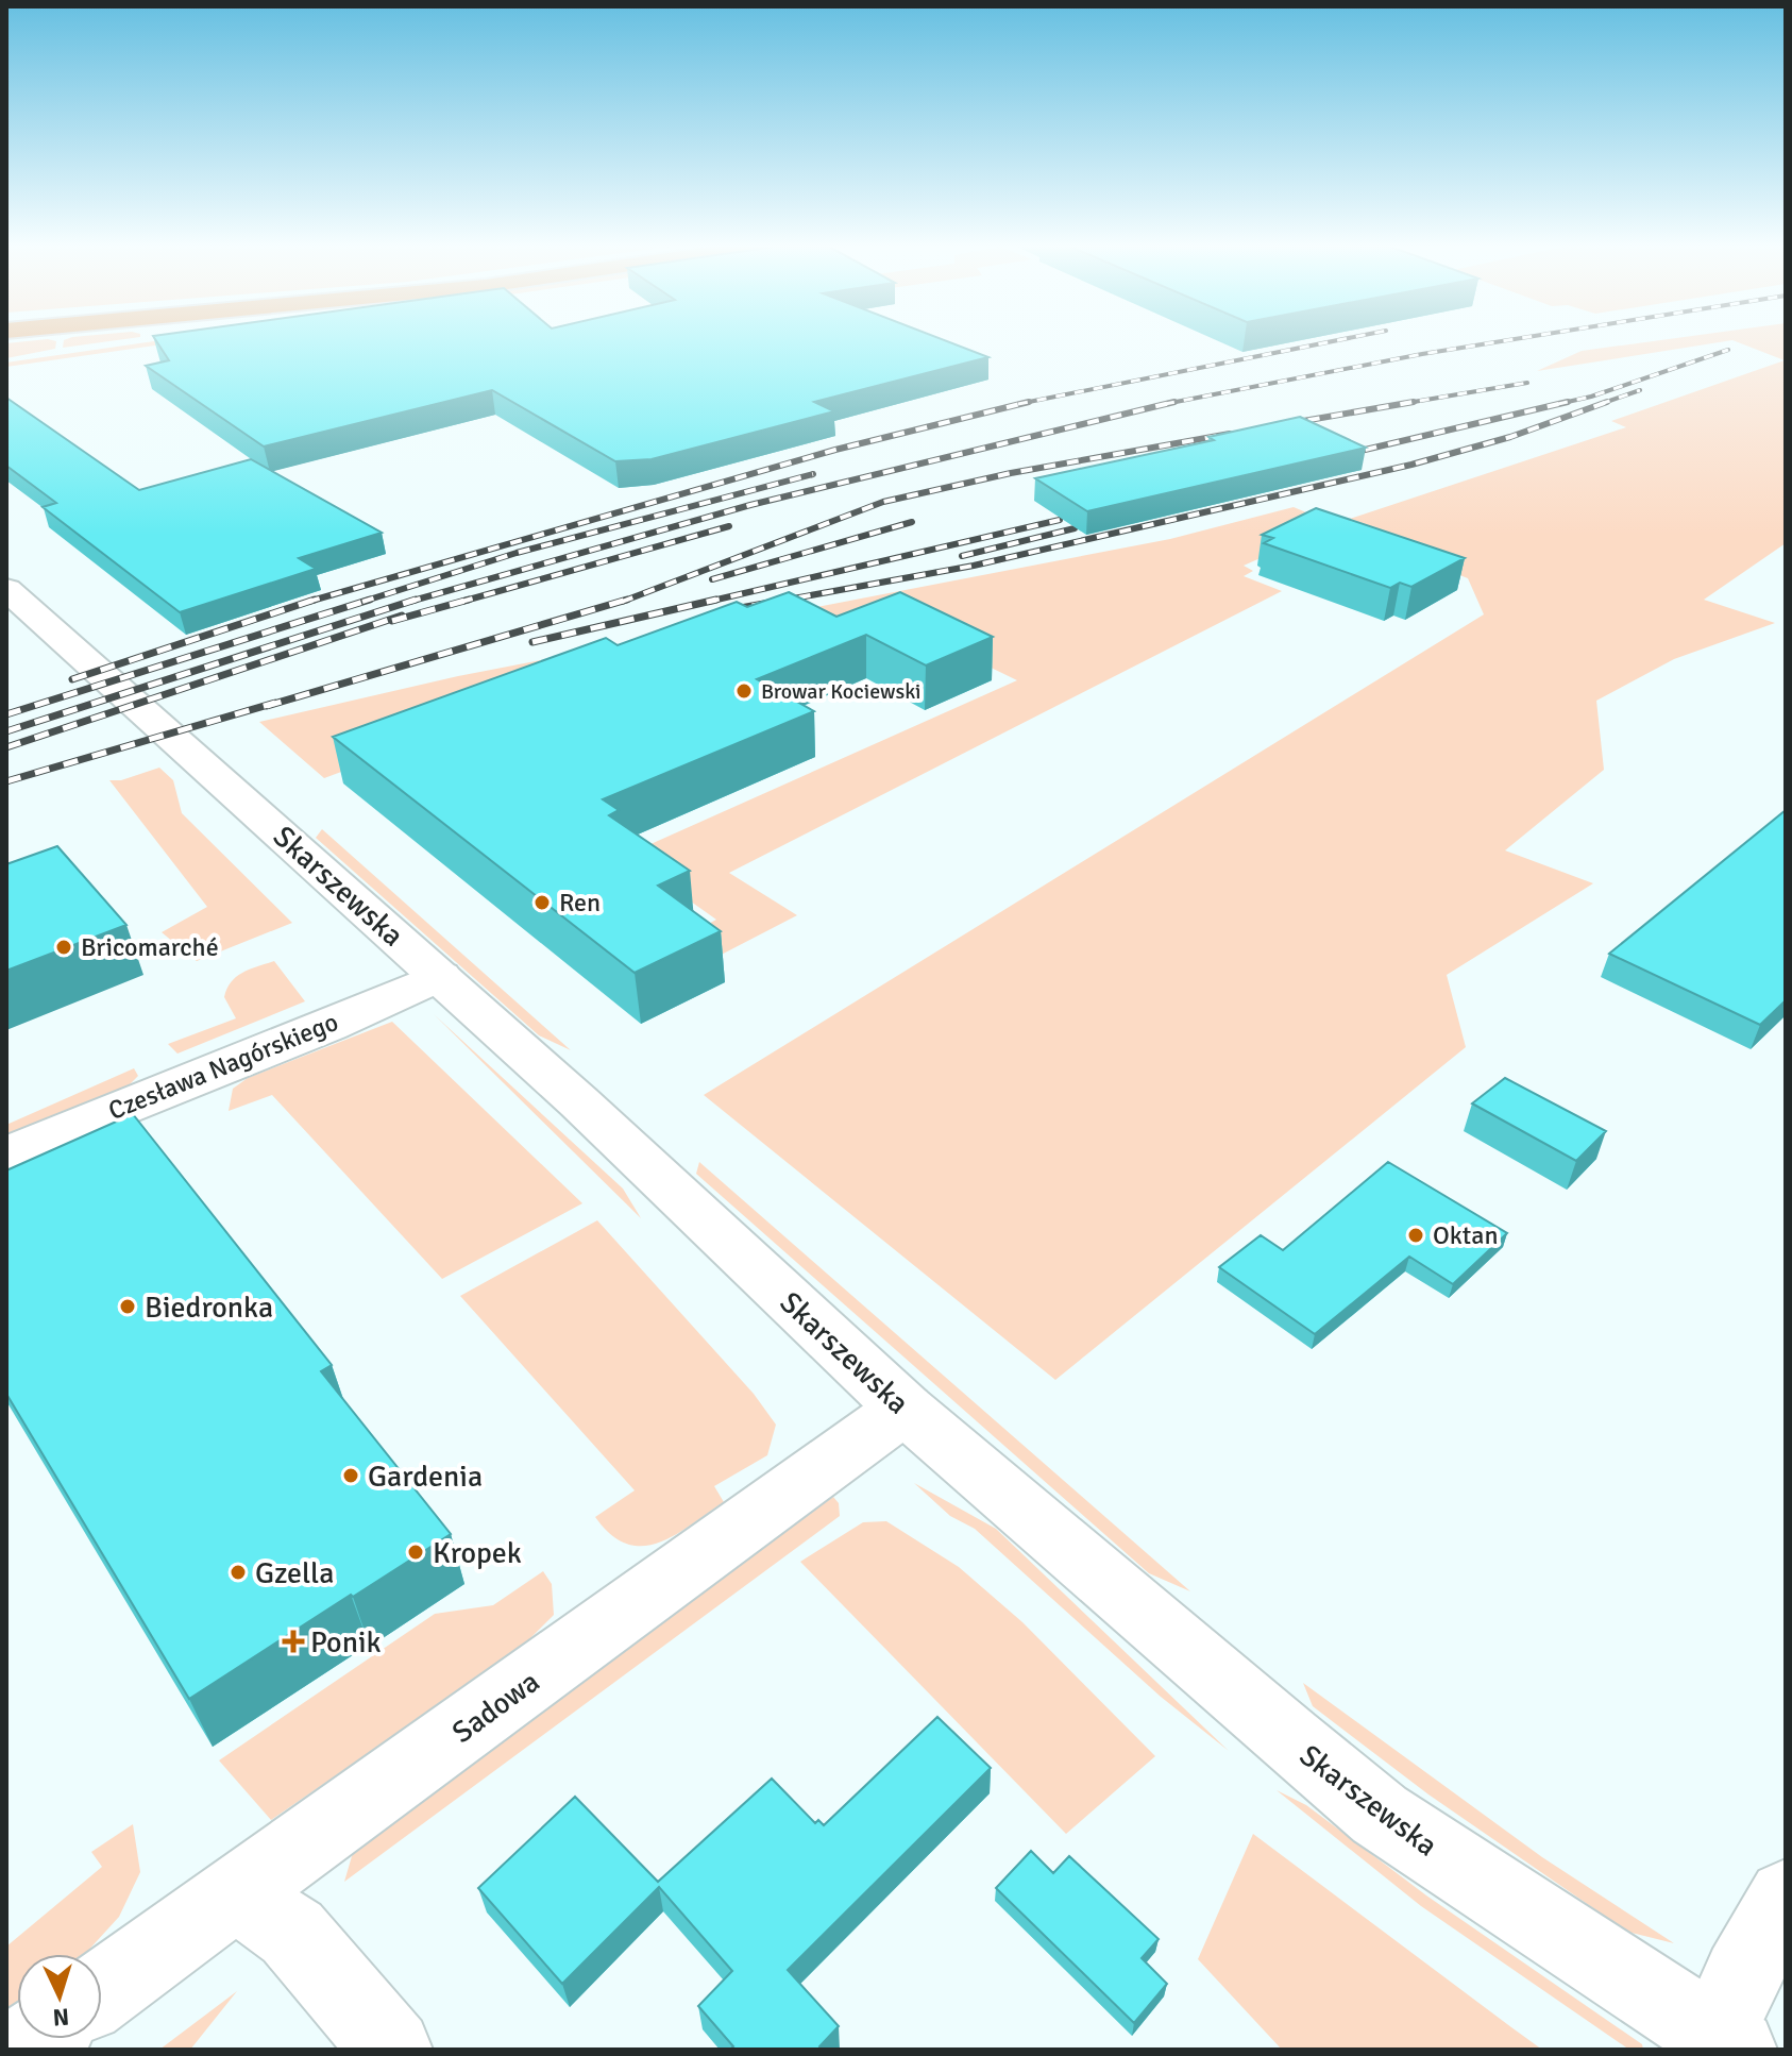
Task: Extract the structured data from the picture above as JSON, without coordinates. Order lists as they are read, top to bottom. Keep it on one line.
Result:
{"streets":{"main road":["Skarszewska","Czesława Nagórskiego","Sadowa"]},"crossings":[["Skarszewska","Czesława Nagórskiego"],["Skarszewska","Sadowa"]],"places":{"other":["Browar Kociewski","Ren","Bricomarché","Oktan","Biedronka","Gardenia","Kropek","Gzella"],"health":["Ponik"]},"north":"bottom"}
